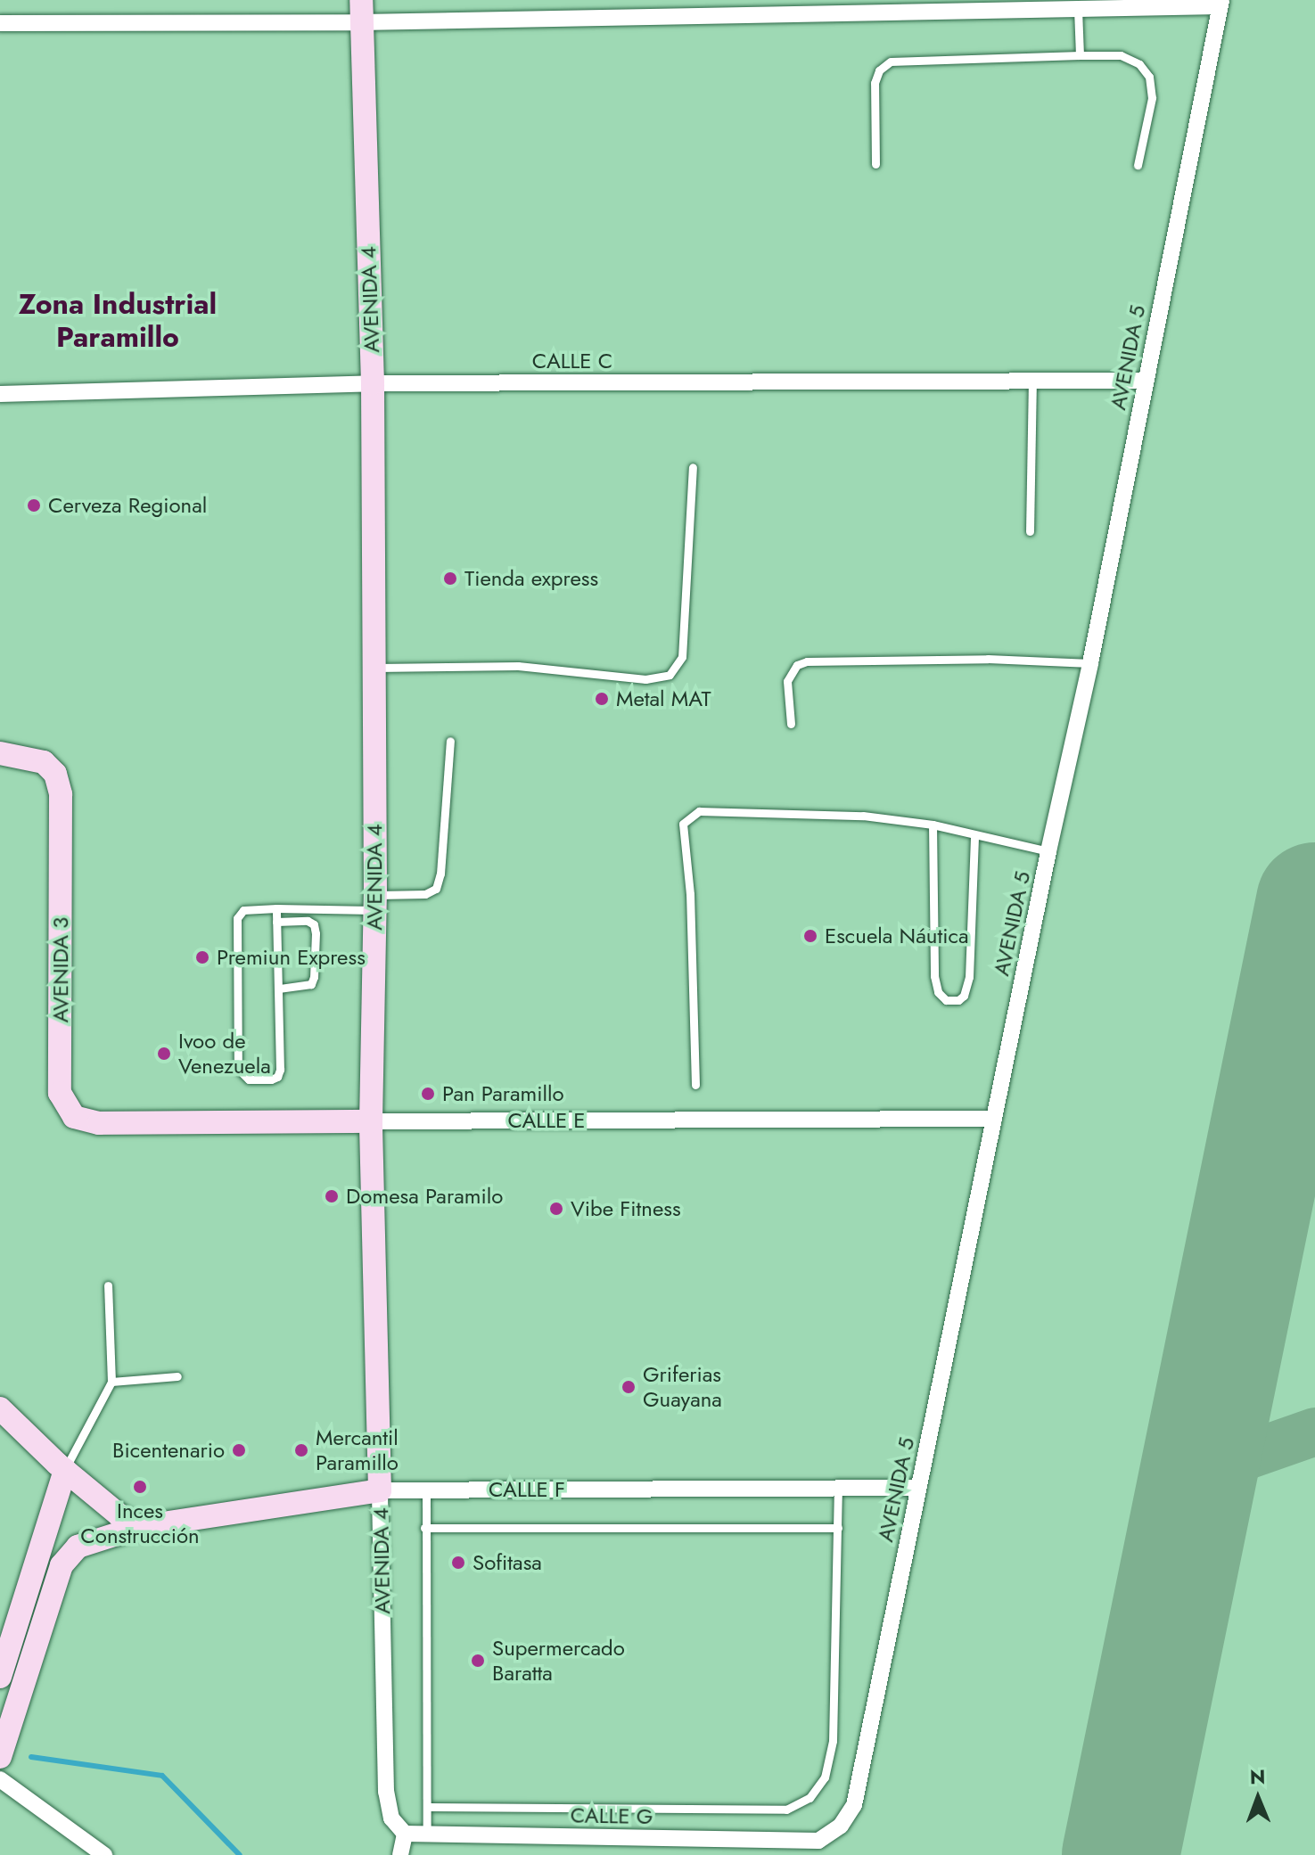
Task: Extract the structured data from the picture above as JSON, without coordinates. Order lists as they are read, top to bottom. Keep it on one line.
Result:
{"streets":{"main road":["AVENIDA 4","AVENIDA 3","CALLE E","CALLE F"],"street":["AVENIDA 5","CALLE C","CALLE G"]},"crossings":[["AVENIDA 4","CALLE C"],["AVENIDA 4","CALLE E"],["AVENIDA 4","CALLE F"],["AVENIDA 4","CALLE G"],["AVENIDA 5","CALLE C"],["AVENIDA 5","CALLE E"],["AVENIDA 5","CALLE F"],["AVENIDA 5","CALLE G"],["AVENIDA 3","CALLE E"]],"districts":["Zona Industrial Paramillo"],"places":["Cerveza Regional","Tienda express","Metal MAT","Escuela Náutica","Premiun Express","Ivoo de Venezuela","Pan Paramillo","Domesa Paramilo","Vibe Fitness","Griferias Guayana","Bicentenario","Mercantil Paramillo","Inces Construcción","Sofitasa","Supermercado Baratta"],"north":"top"}
